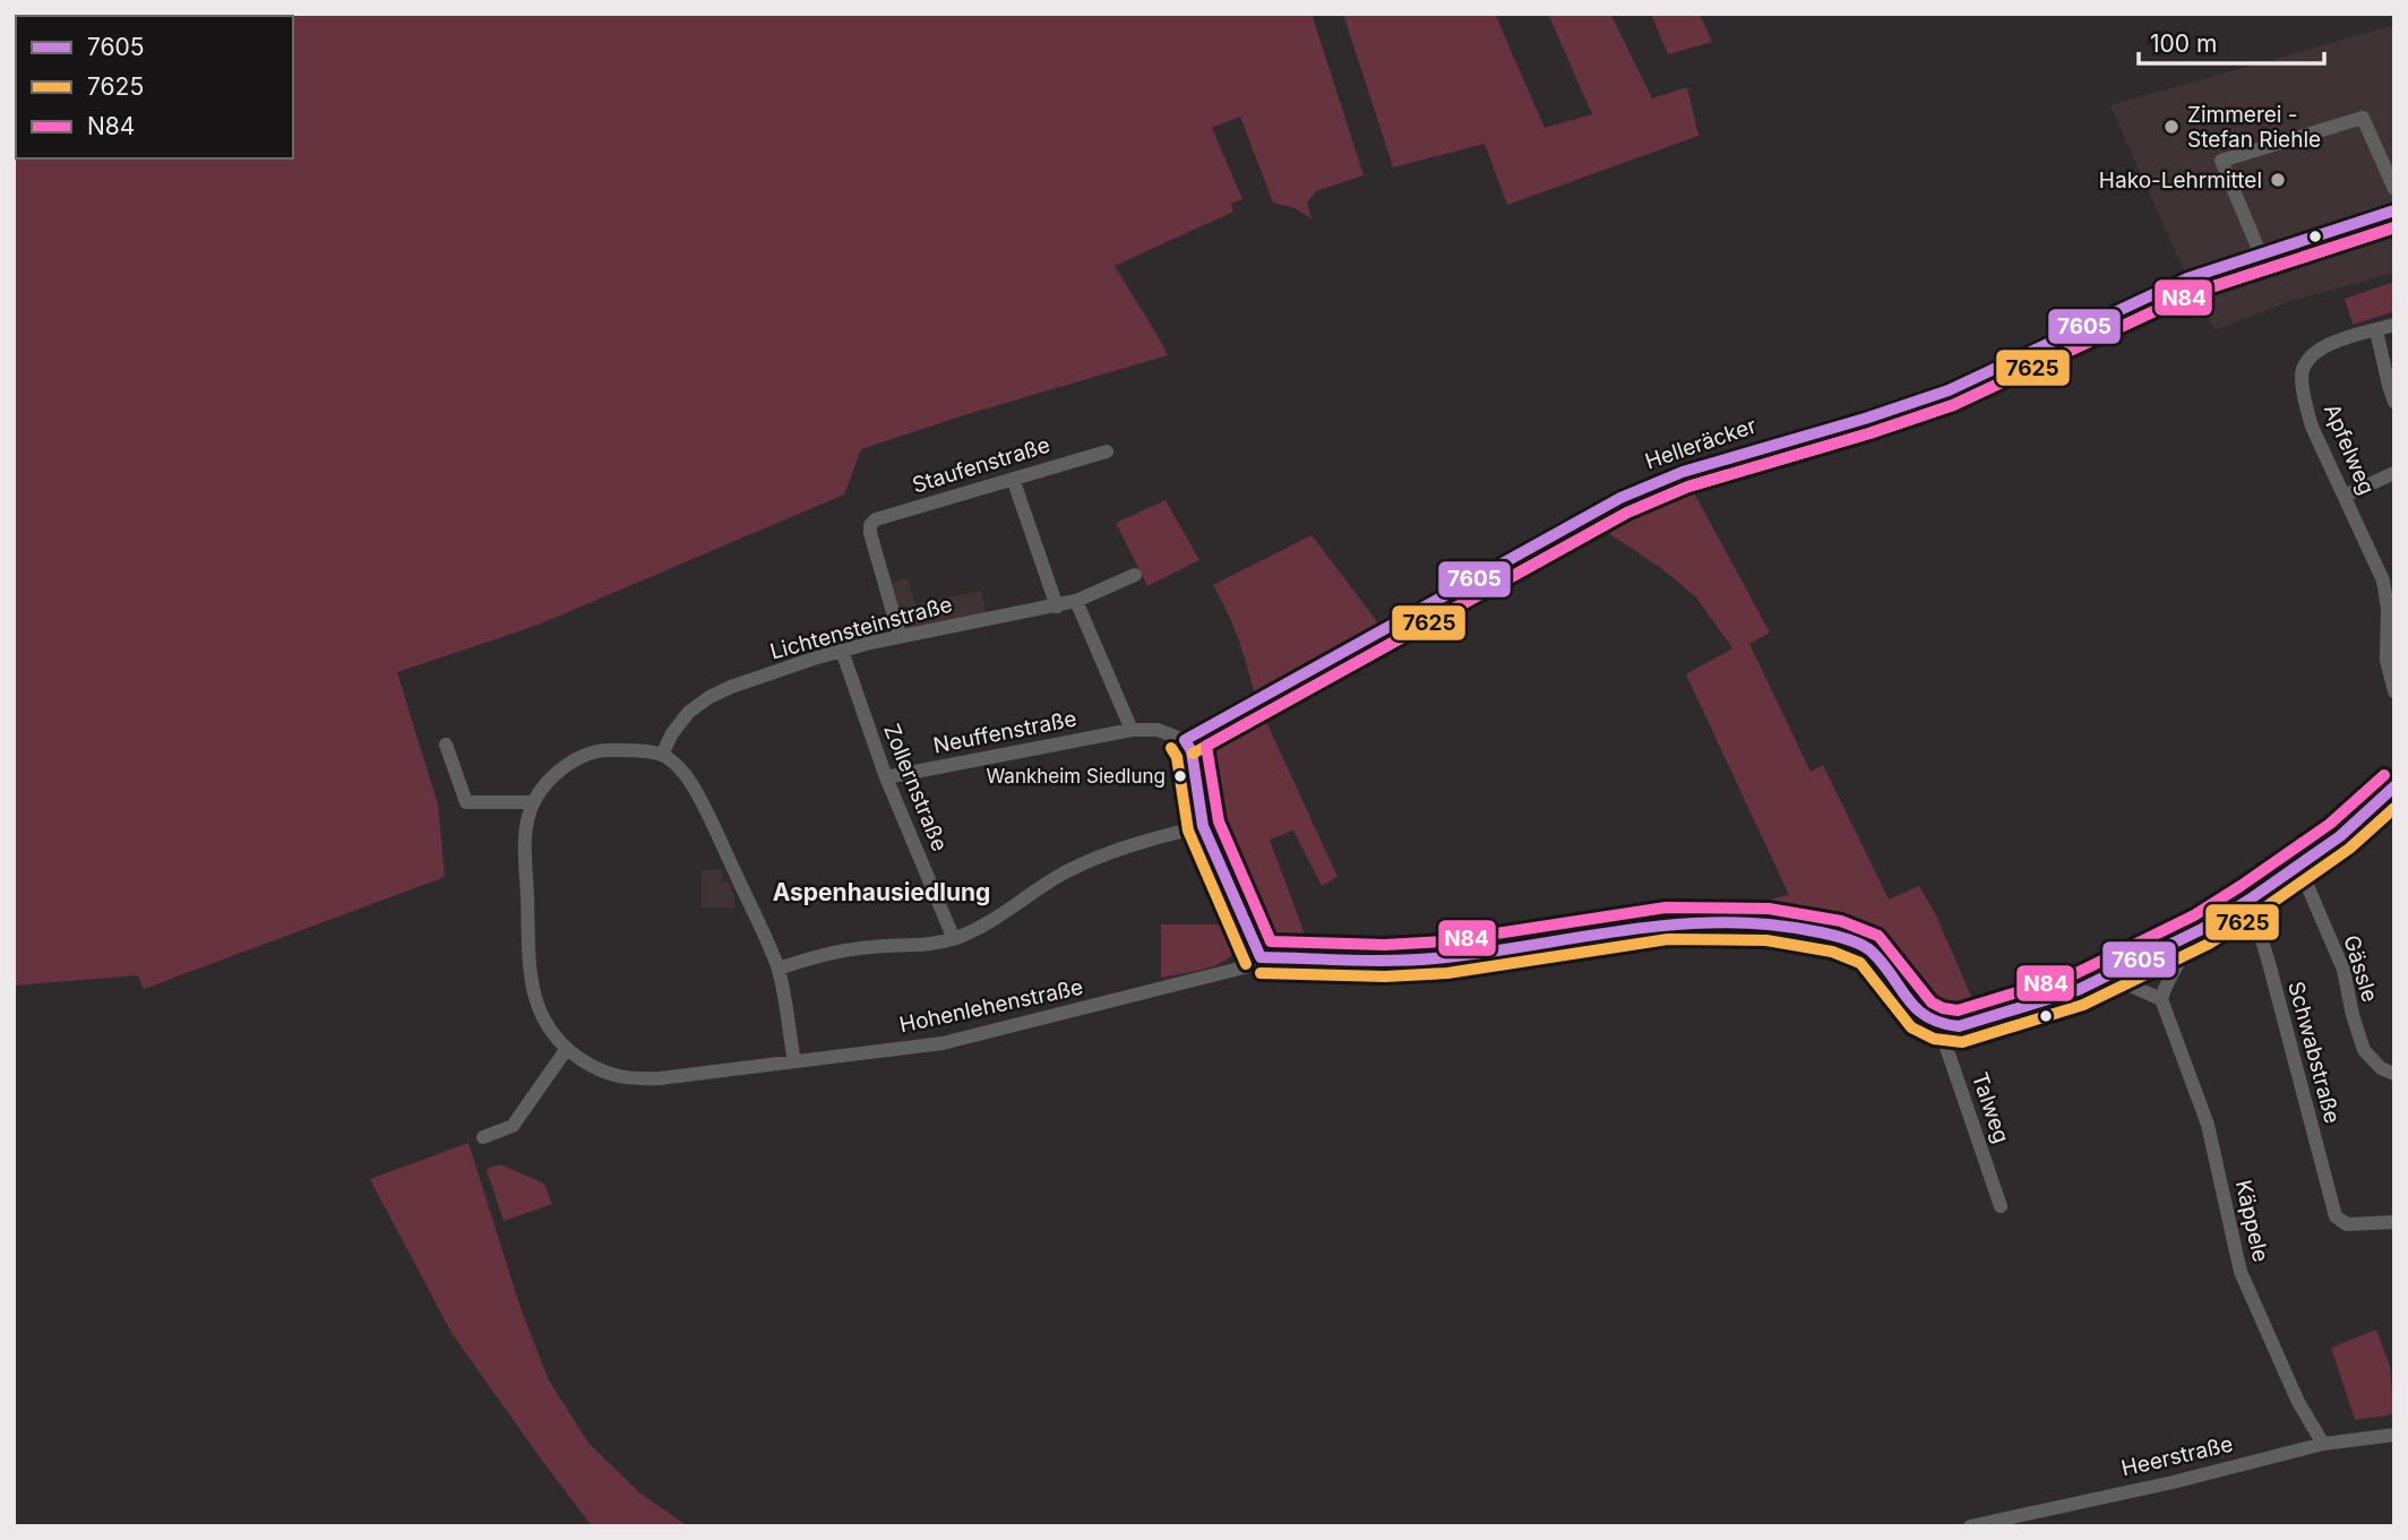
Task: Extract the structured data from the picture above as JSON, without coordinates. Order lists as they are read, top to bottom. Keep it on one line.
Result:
{"streets":{"street":["Helleräcker","Apfelweg","Staufenstraße","Lichtensteinstraße","Neuffenstraße","Zollernstraße","Gässle","Hohenlehenstraße","Schwabstraße","Talweg","Käppele","Heerstraße"]},"crossings":[["Helleräcker","Neuffenstraße"],["Staufenstraße","Lichtensteinstraße"],["Lichtensteinstraße","Zollernstraße"],["Neuffenstraße","Zollernstraße"],["Käppele","Heerstraße"]],"districts":["Aspenhausiedlung"],"places":["Zimmerei - Stefan Riehle","Hako-Lehrmittel","Wankheim Siedlung"],"lines":["transit line 7605","transit line 7625","transit line N84"],"legend":["7605","7625","N84"],"scale_bar":"100 m"}
